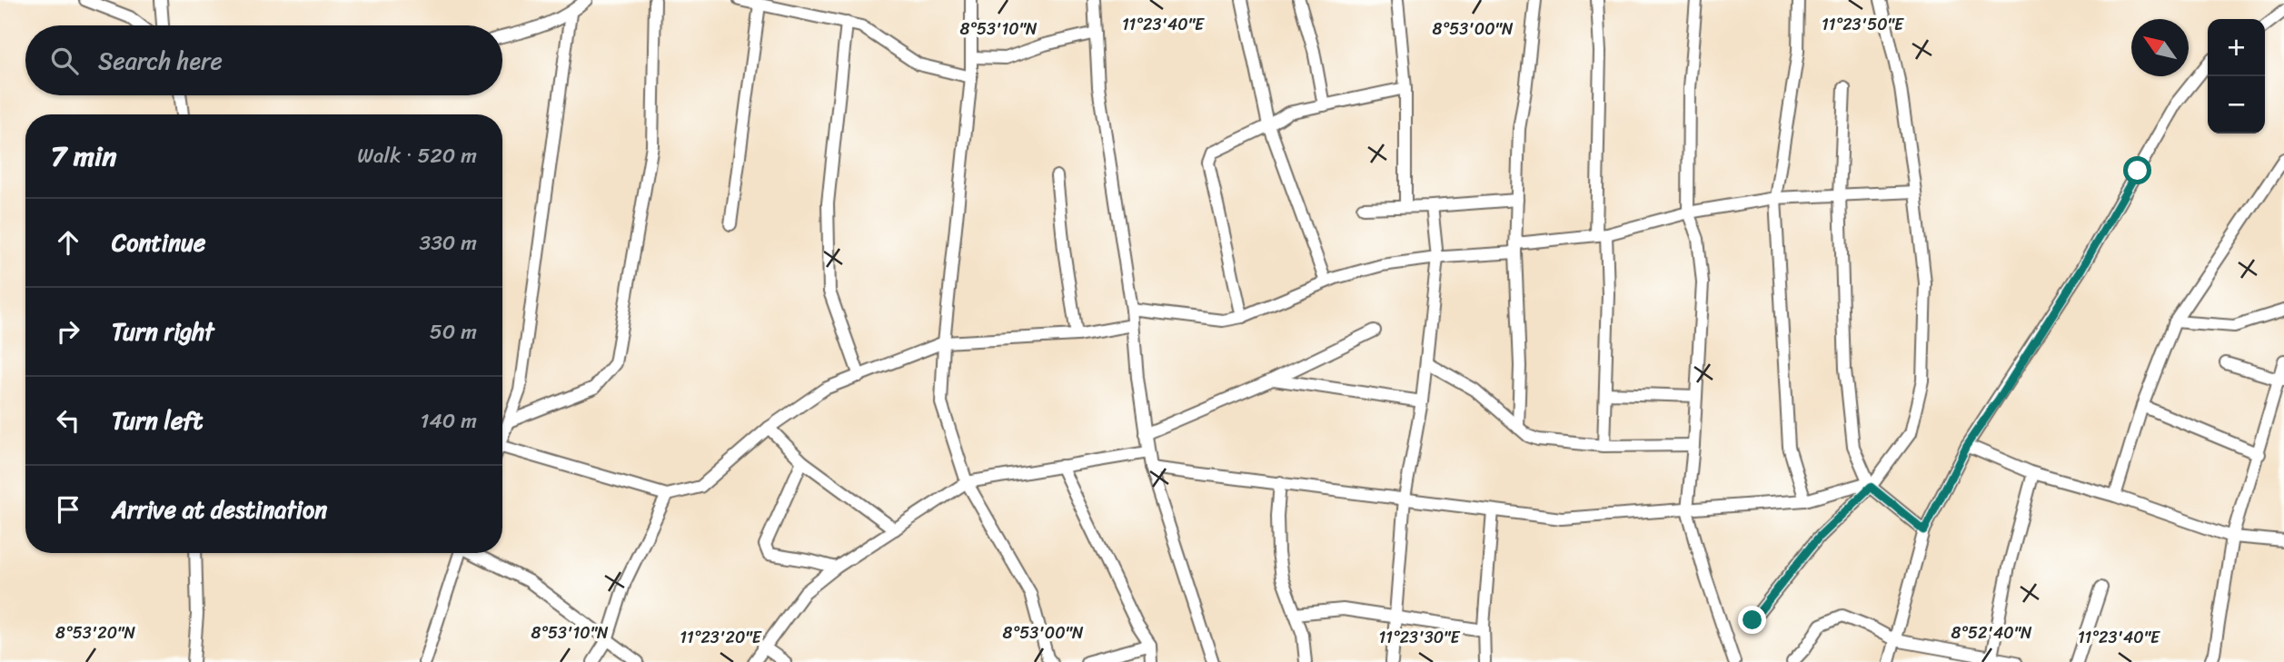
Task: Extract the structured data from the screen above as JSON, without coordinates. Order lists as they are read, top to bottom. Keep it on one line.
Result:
{"north":"top left","page":{"map_buttons":["+","−"],"search":"Search here","heading":["7 min","Walk · 520 m"],"list":[["Continue","330 m"],["Turn right","50 m"],["Turn left","140 m"],"Arrive at destination"]},"coordinates":["11°23'40\"E","11°23'50\"E","8°53'10\"N","8°53'00\"N","8°53'20\"N","8°52'40\"N","11°23'20\"E","11°23'30\"E"]}
